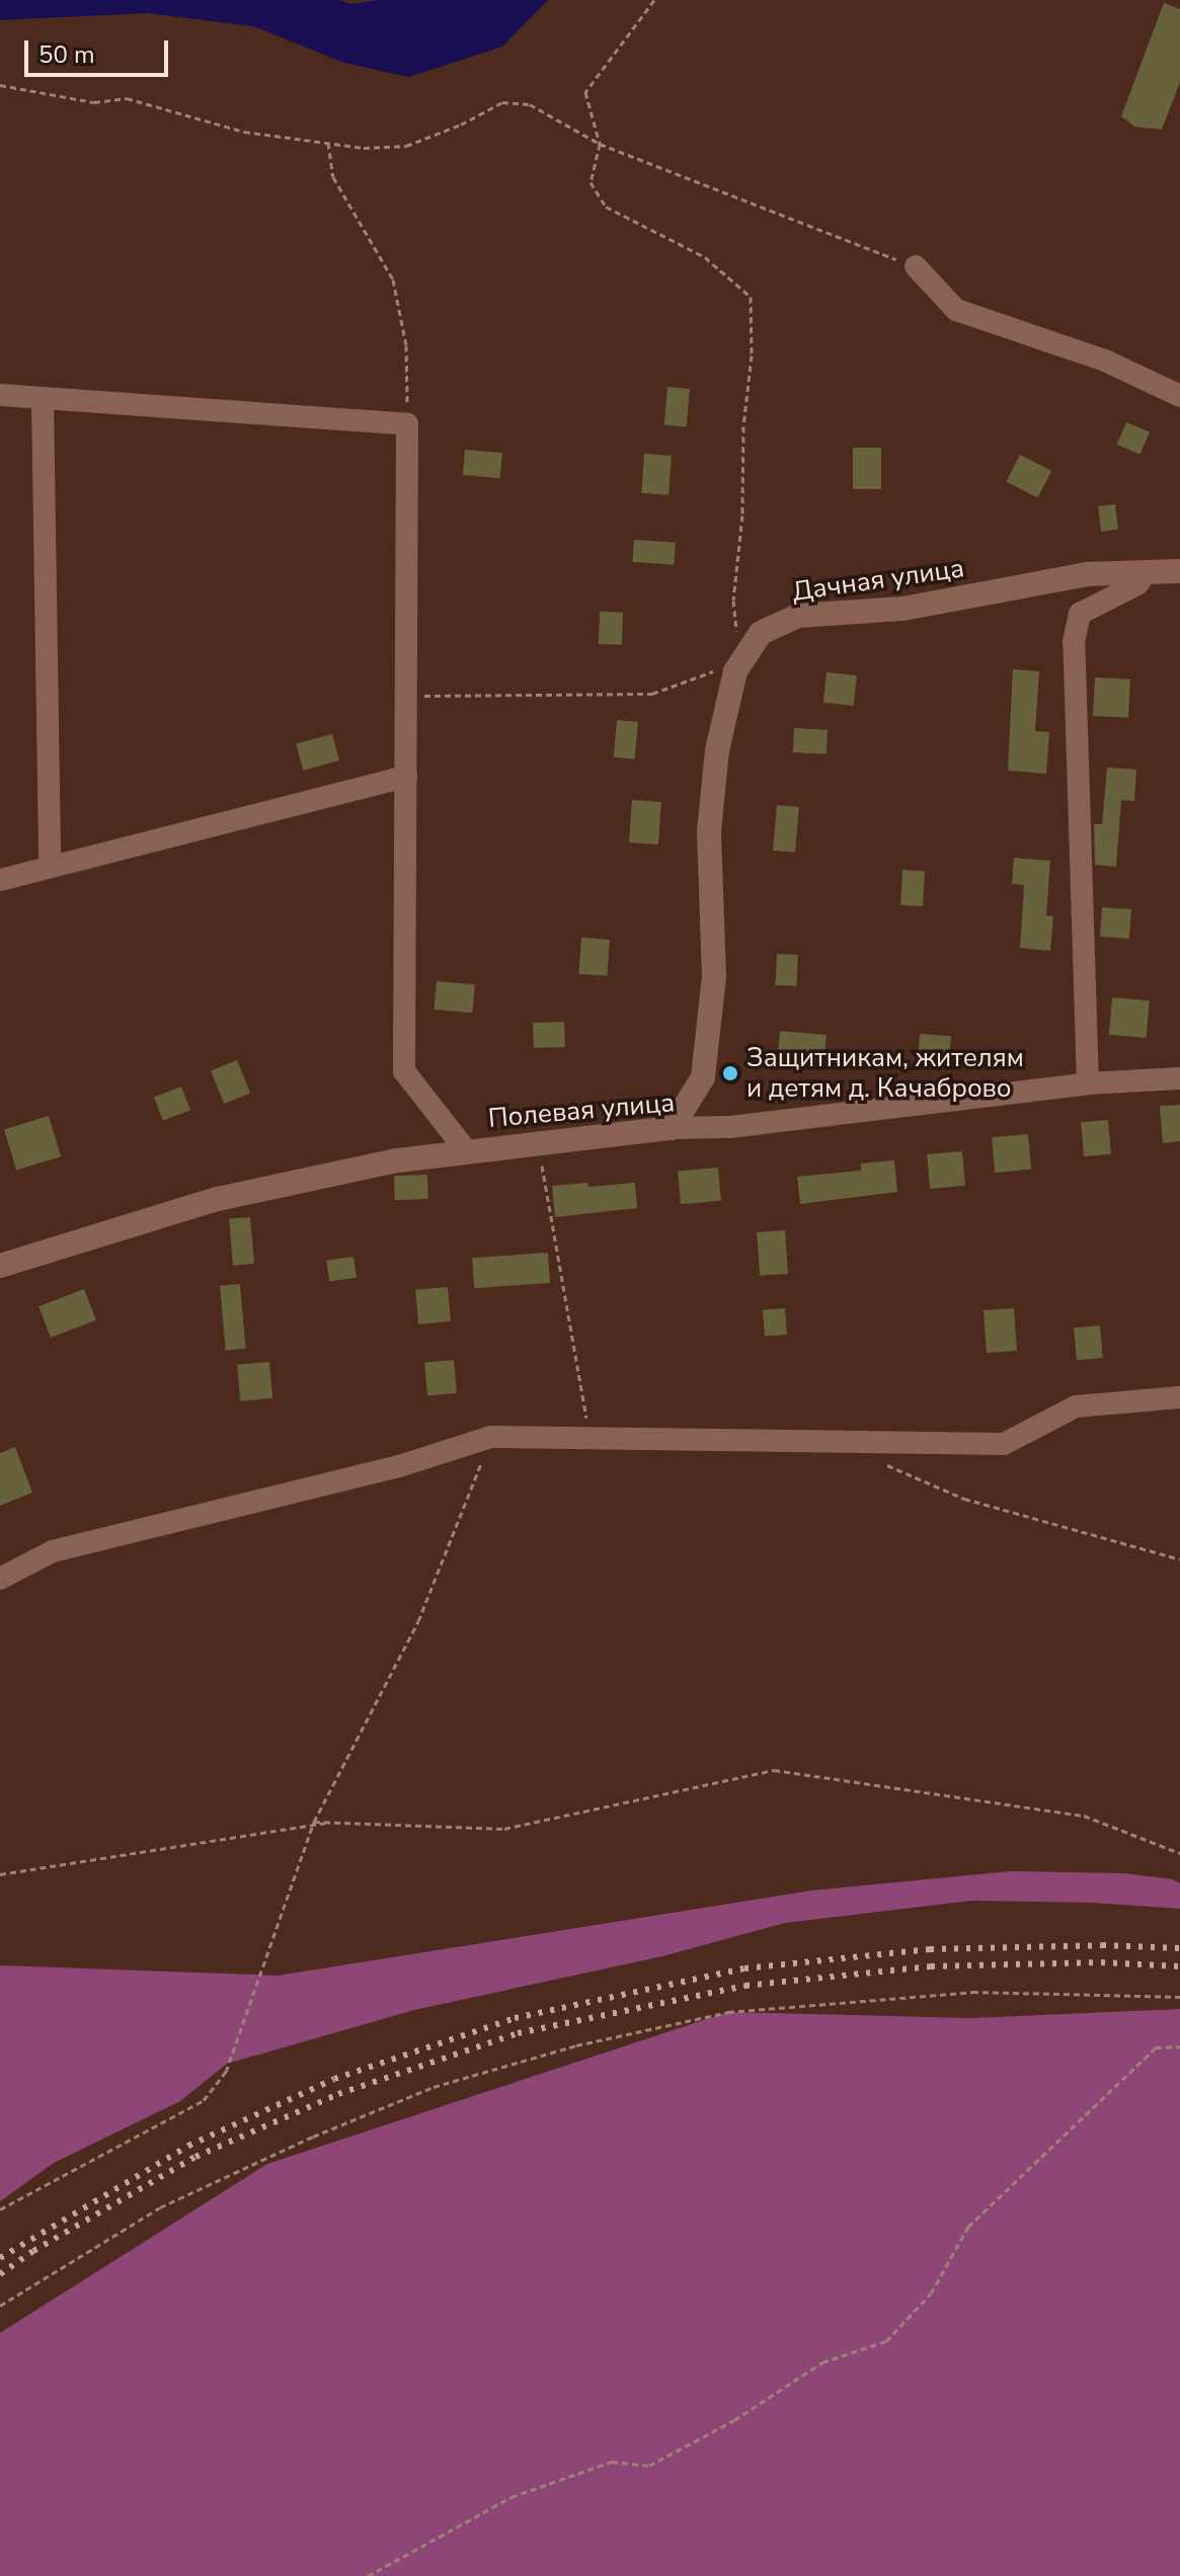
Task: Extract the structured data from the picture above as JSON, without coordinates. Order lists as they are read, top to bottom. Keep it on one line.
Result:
{"streets":{"street":["Дачная улица","Полевая улица"]},"crossings":[["Дачная улица","Полевая улица"]],"places":["Защитникам, жителям и детям д. Качаброво"],"scale_bar":"50 m"}
